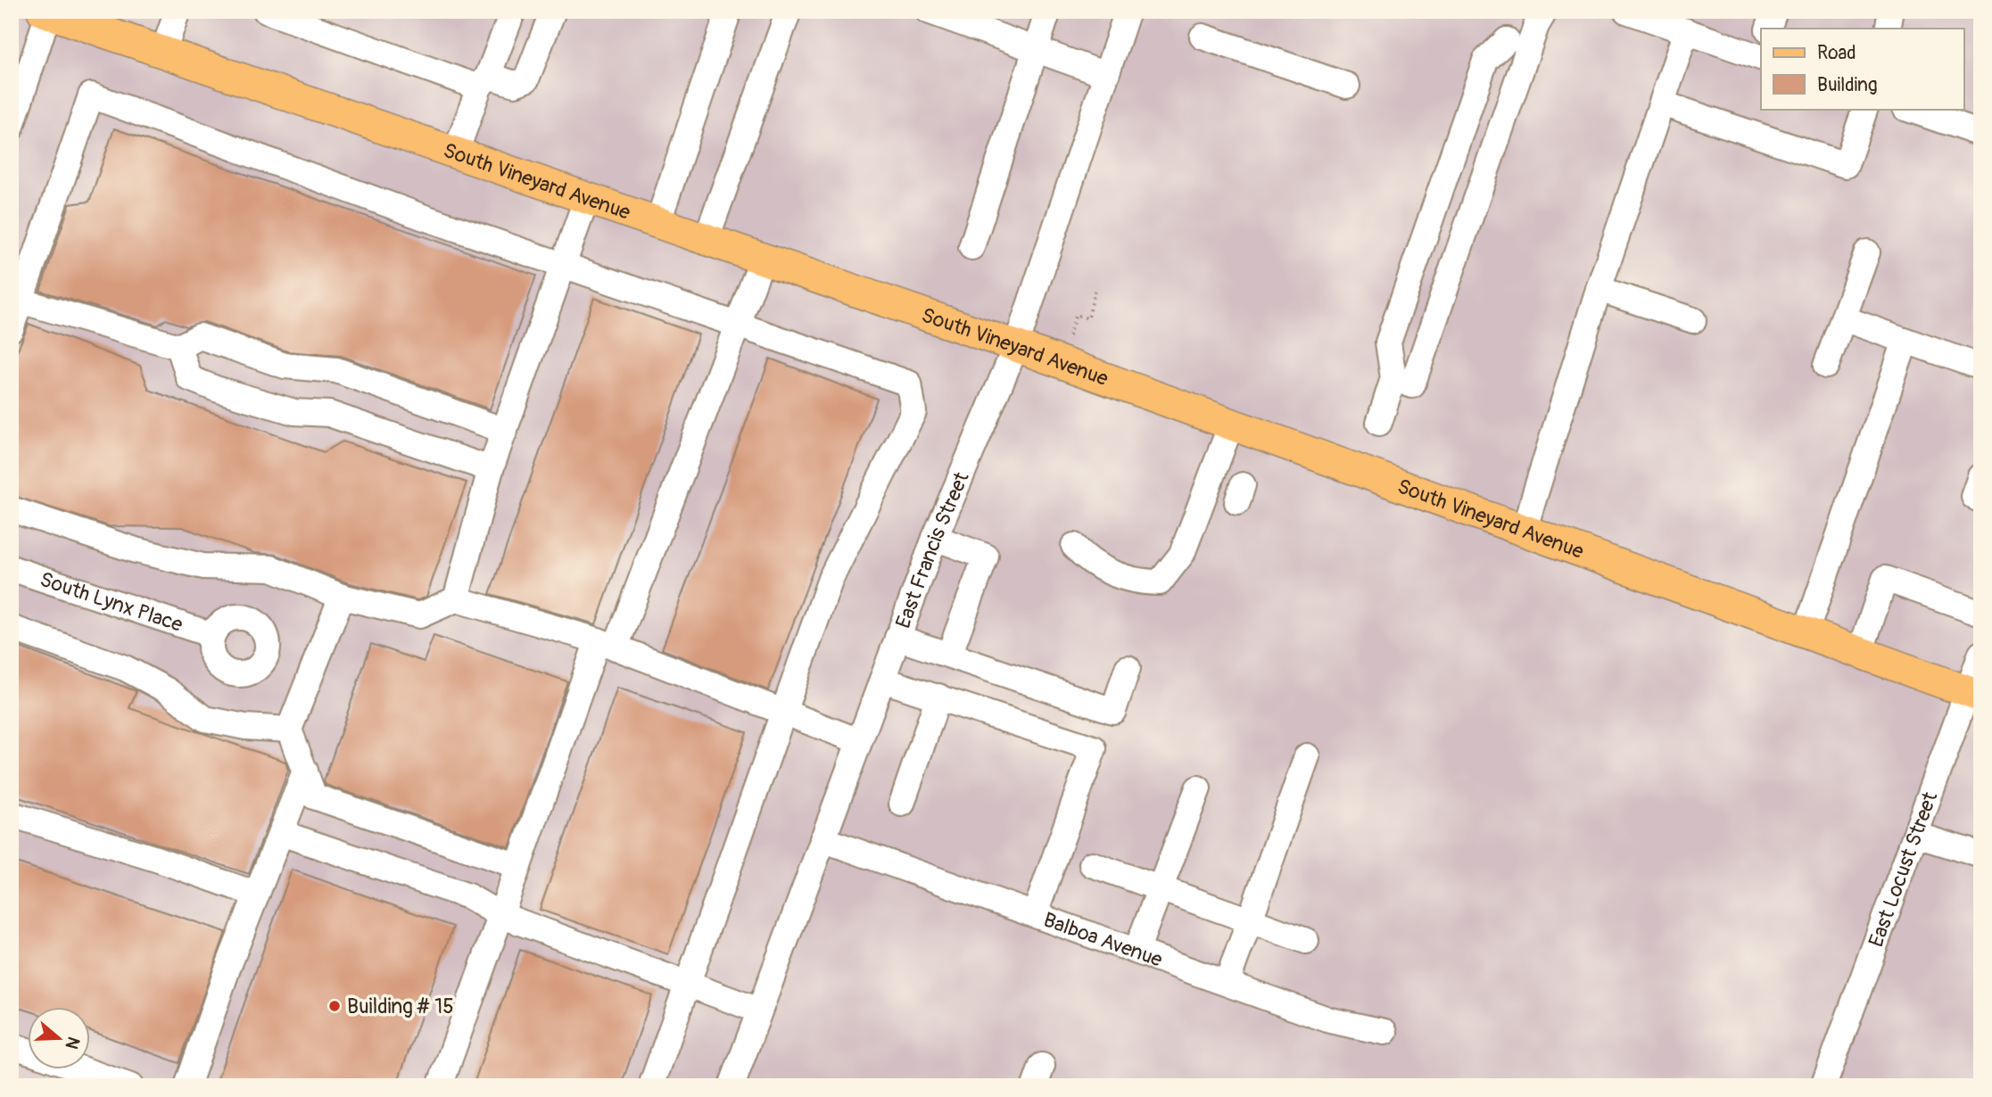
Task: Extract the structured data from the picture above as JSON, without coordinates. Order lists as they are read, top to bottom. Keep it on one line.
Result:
{"streets":{"main road":["South Vineyard Avenue"],"street":["East Francis Street","South Lynx Place","East Locust Street","Balboa Avenue"]},"crossings":[["South Vineyard Avenue","East Francis Street"],["South Vineyard Avenue","East Locust Street"],["East Francis Street","Balboa Avenue"]],"places":["Building # 15"],"legend":["Road","Building"],"north":"right"}
